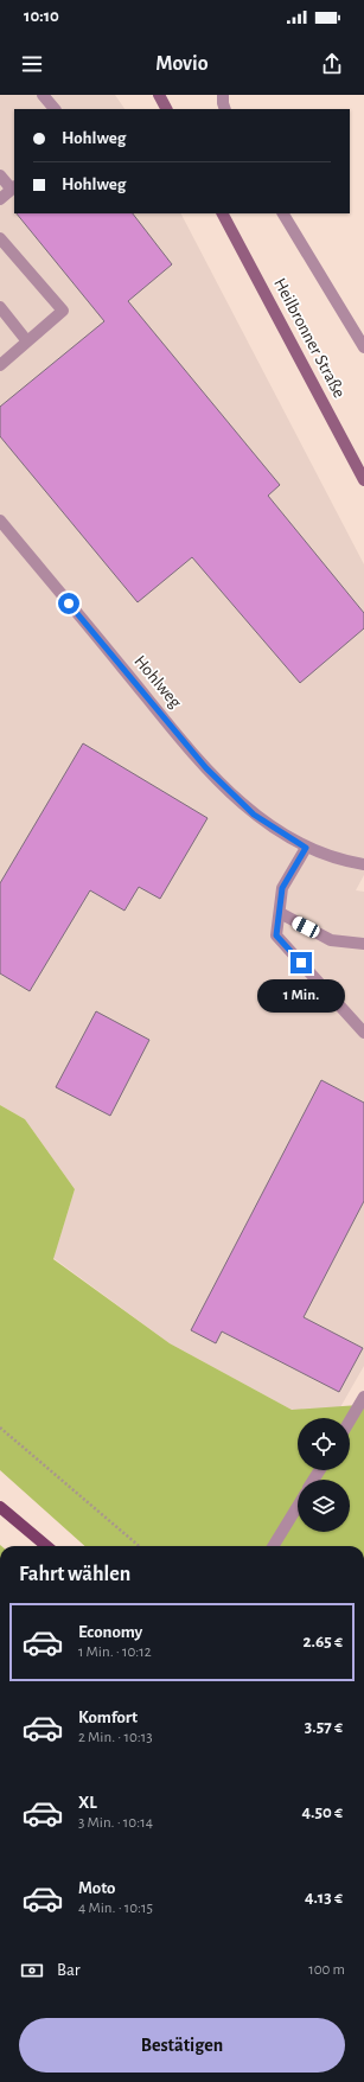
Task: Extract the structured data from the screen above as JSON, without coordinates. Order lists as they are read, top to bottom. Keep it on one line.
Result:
{"streets":{"street":["Heilbronner Straße","Hohlweg"]},"page":{"status":"10:10","header":"Movio","banner":["Hohlweg","Hohlweg"],"bubble":"1 Min.","heading":"Fahrt wählen","list":[{"name":"Economy","note":"1 Min. · 10:12","value":"2.65 €"},{"name":"Komfort","note":"2 Min. · 10:13","value":"3.57 €"},{"name":"XL","note":"3 Min. · 10:14","value":"4.50 €"},{"name":"Moto","note":"4 Min. · 10:15","value":"4.13 €"}],"pay":["Bar","100 m"],"buttons":"Bestätigen"}}
